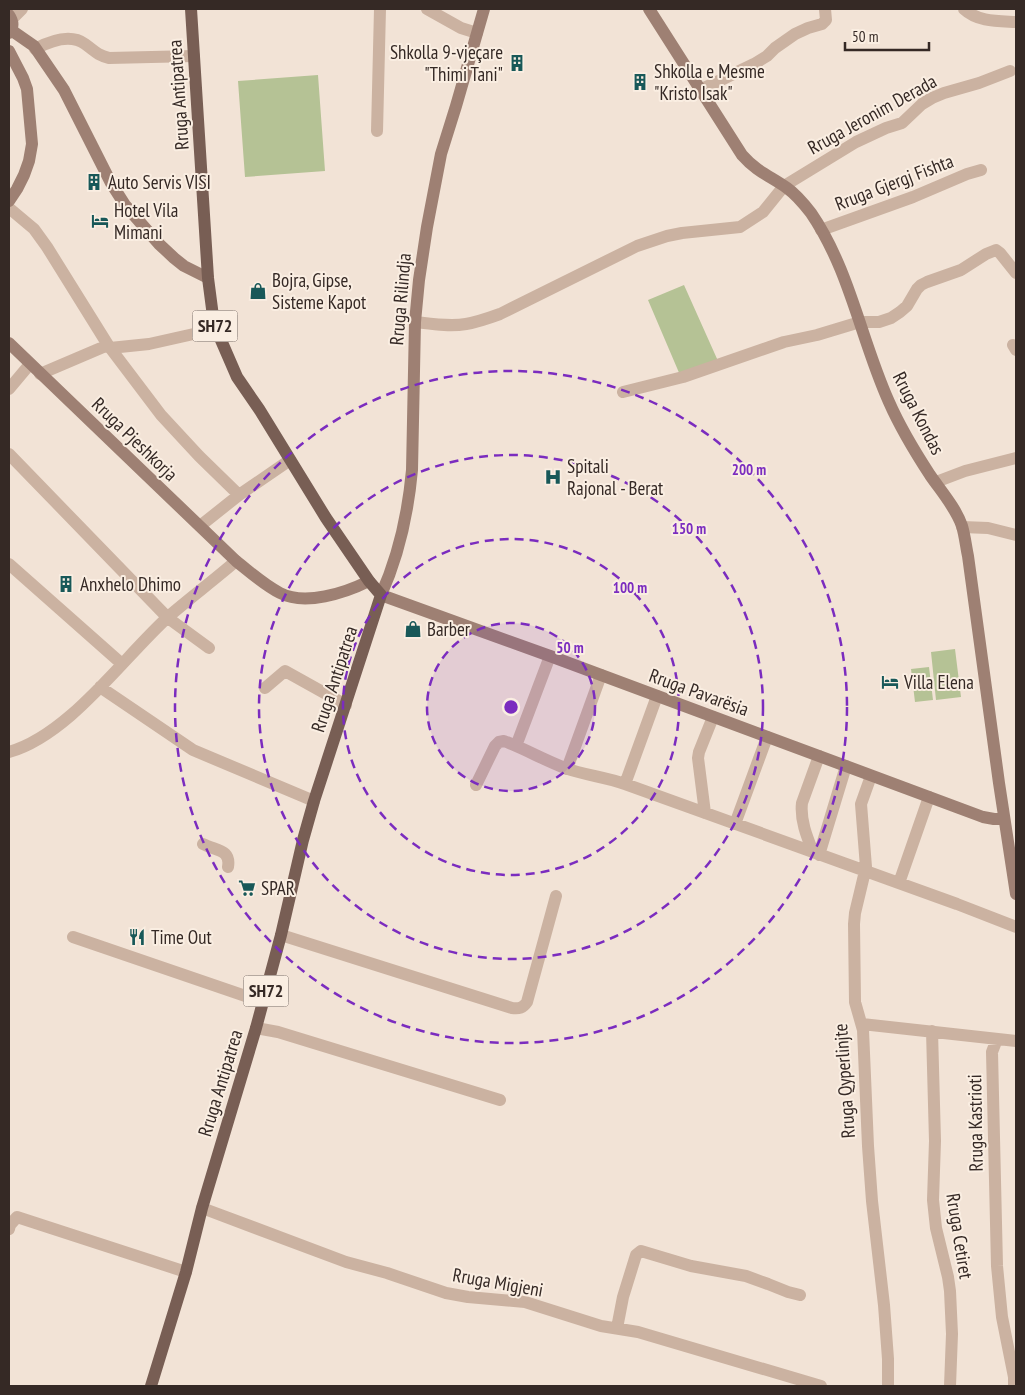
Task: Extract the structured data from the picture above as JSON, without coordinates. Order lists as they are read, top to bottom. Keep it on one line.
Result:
{"streets":{"main road":["Rruga Antipatrea","SH72"],"street":["Rruga Jeronim Derada","Rruga Gjergj Fishta","Rruga Rilindja","Rruga Kondas","Rruga Pjeshkorja","Rruga Pavarësia","Rruga Qyperlinjte","Rruga Kastrioti","Rruga Cetiret","Rruga Migjeni"]},"crossings":[["Rruga Antipatrea","Rruga Rilindja"],["Rruga Antipatrea","Rruga Pjeshkorja"],["Rruga Antipatrea","Rruga Pavarësia"],["Rruga Antipatrea","Rruga Migjeni"],["Rruga Jeronim Derada","Rruga Rilindja"],["Rruga Jeronim Derada","Rruga Kondas"],["Rruga Gjergj Fishta","Rruga Kondas"],["Rruga Rilindja","Rruga Pavarësia"],["Rruga Kondas","Rruga Pavarësia"],["Rruga Pavarësia","Rruga Qyperlinjte"]],"places":{"building":["Shkolla 9-vjeçare \"Thimi Tani\"","Shkolla e Mesme \"Kristo Isak\"","Auto Servis VISI","Anxhelo Dhimo"],"hotel":["Hotel Vila Mimani","Villa Elena"],"shop":["Bojra, Gipse, Sisteme Kapot","Barber"],"hospital":["Spitali Rajonal - Berat"],"supermarket":["SPAR"],"restaurant":["Time Out"]},"scale_bar":"50 m","rings":["200 m","150 m","100 m","50 m"]}
